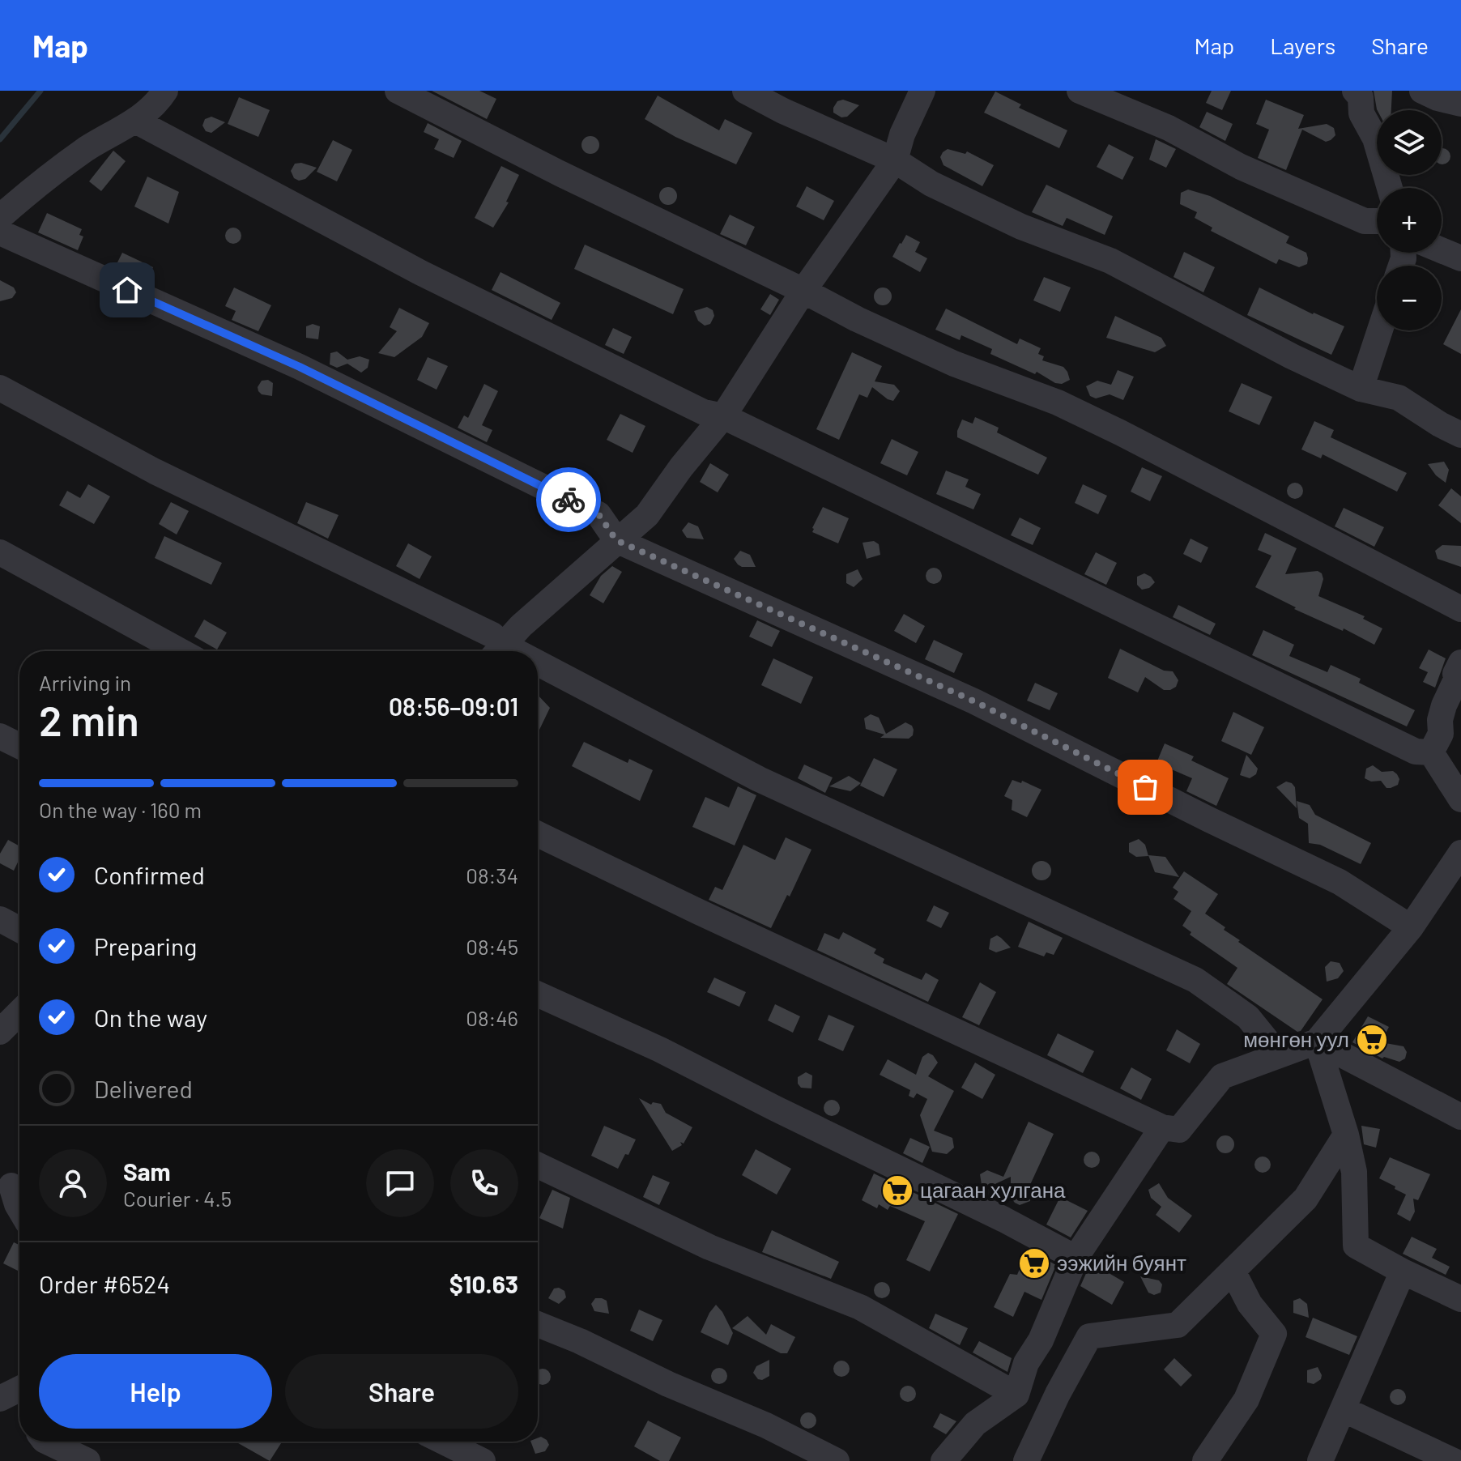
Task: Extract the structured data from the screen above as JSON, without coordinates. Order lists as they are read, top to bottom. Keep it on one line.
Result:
{"places":{"supermarket":["мөнгөн уул","цагаан хулгана","ээжийн буянт"]},"page":{"header":"Map","nav":["Map","Layers","Share"],"map_buttons":["+","−"],"heading":["2 min","Arriving in","08:56–09:01"],"panel":["Sam","Courier · 4.5","Order #6524","$10.63"],"bar":"On the way · 160 m","list":[["Confirmed","08:34"],["Preparing","08:45"],["On the way","08:46"],"Delivered"],"buttons":["Help","Share"]}}
